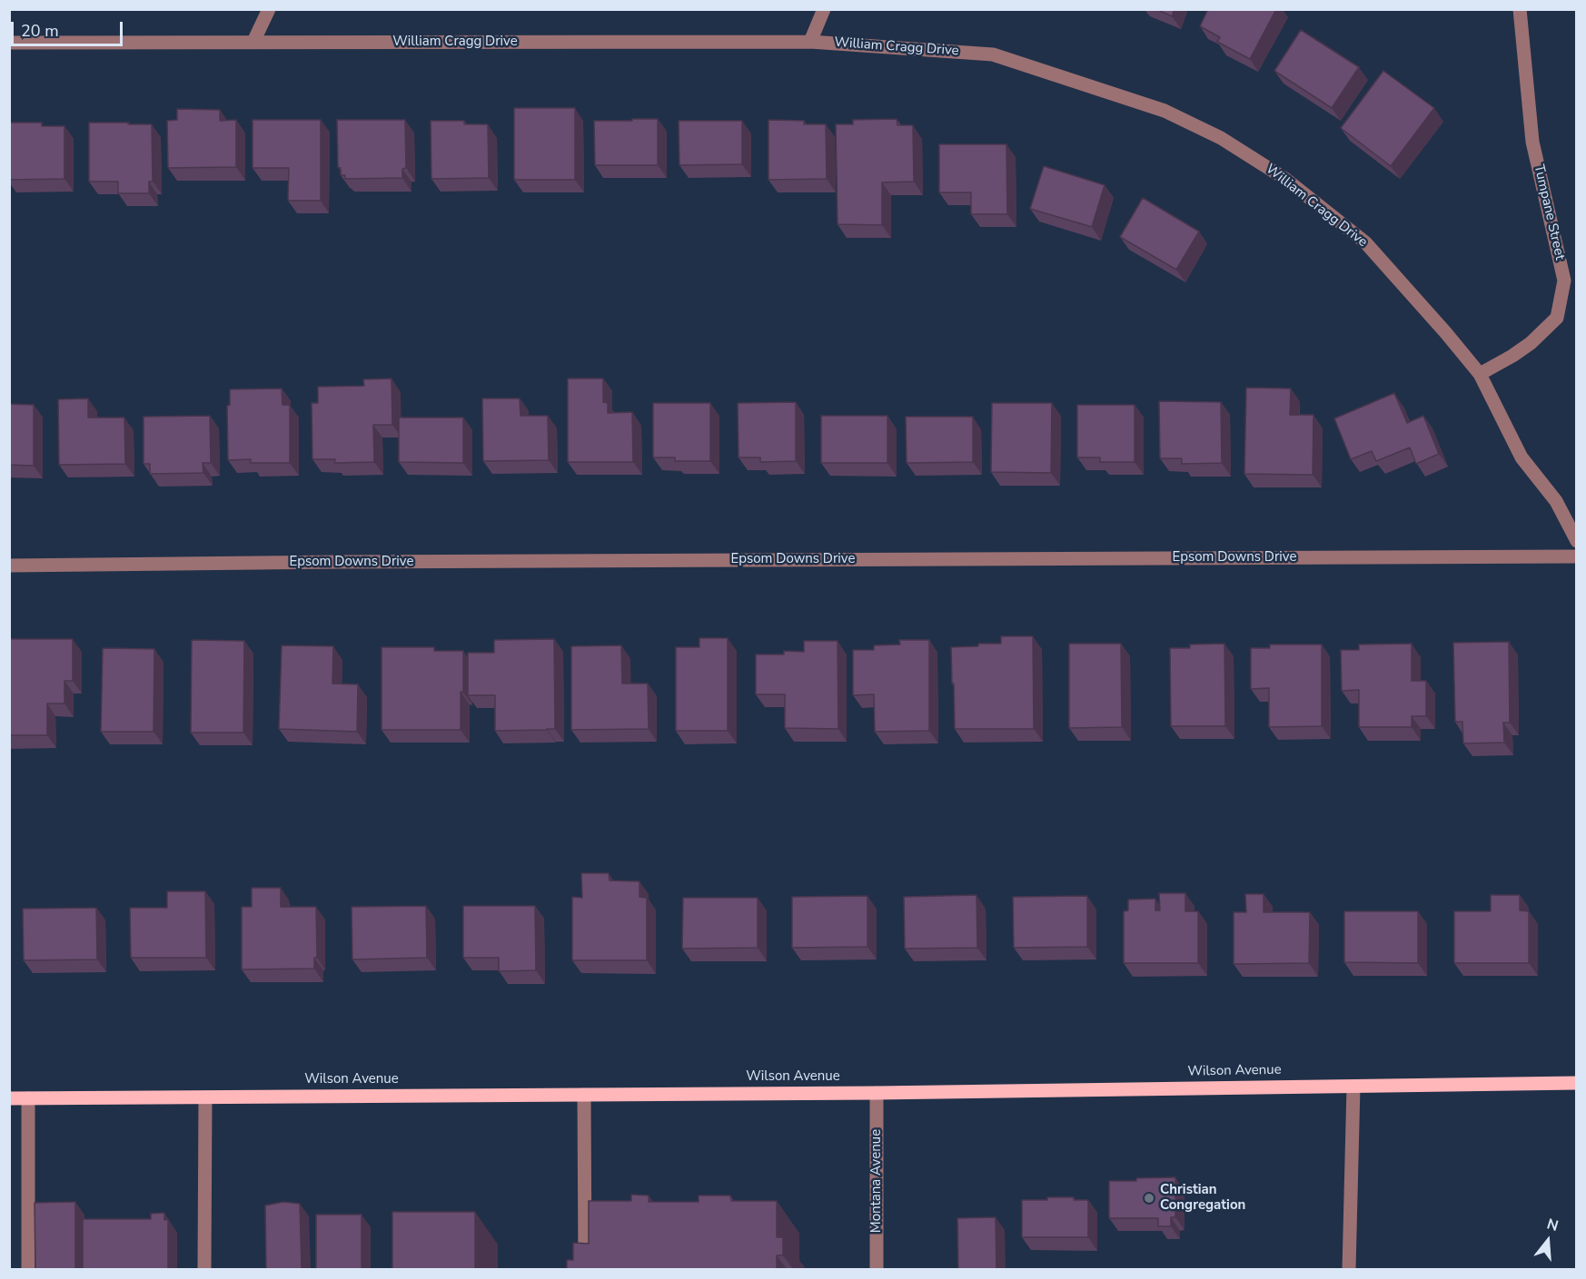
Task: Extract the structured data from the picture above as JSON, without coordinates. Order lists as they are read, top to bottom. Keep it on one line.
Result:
{"streets":{"main road":["Wilson Avenue"],"street":["William Cragg Drive","Tumpane Street","Epsom Downs Drive","Montana Avenue"]},"crossings":[["William Cragg Drive","Tumpane Street"],["Wilson Avenue","Montana Avenue"]],"places":["Christian Congregation"],"scale_bar":"20 m","north":"top"}
